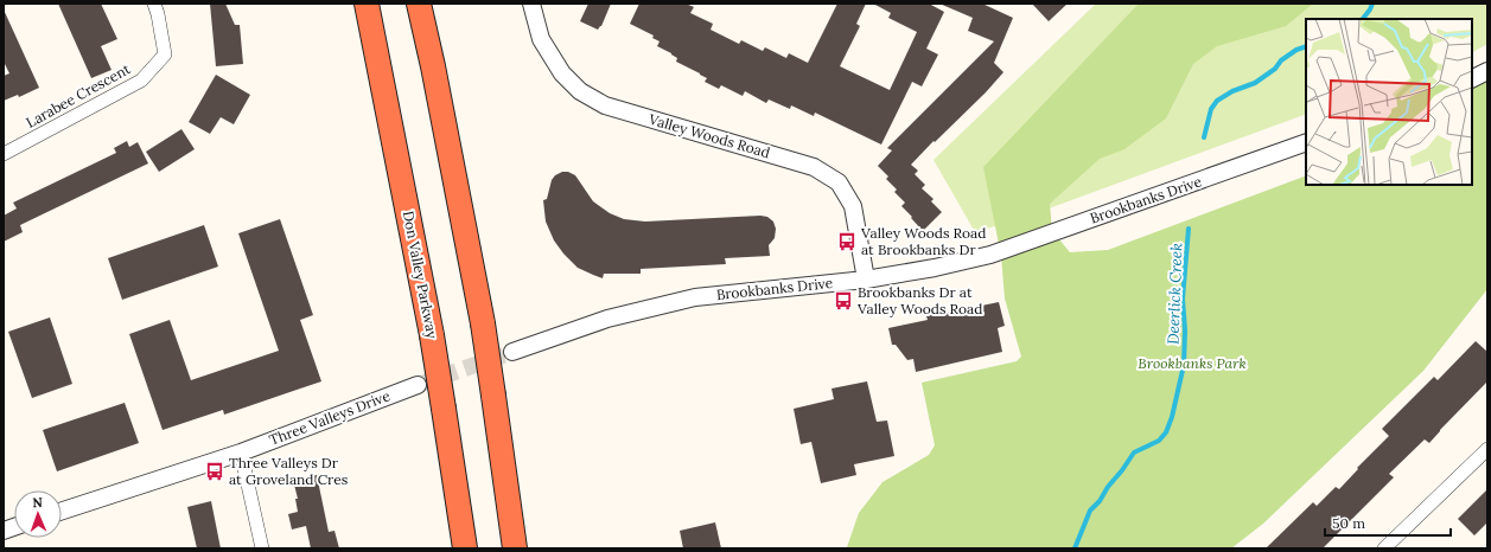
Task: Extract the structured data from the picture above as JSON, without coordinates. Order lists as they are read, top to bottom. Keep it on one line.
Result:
{"streets":{"highway":["Don Valley Parkway"],"street":["Larabee Crescent","Valley Woods Road","Brookbanks Drive","Three Valleys Drive"]},"crossings":[["Valley Woods Road","Brookbanks Drive"]],"water":["Deerlick Creek"],"parks":["Brookbanks Park"],"places":{"bus stop":["Valley Woods Road at Brookbanks Dr","Brookbanks Dr at Valley Woods Road","Three Valleys Dr at Groveland Cres"]},"scale_bar":"50 m","north":"top"}
